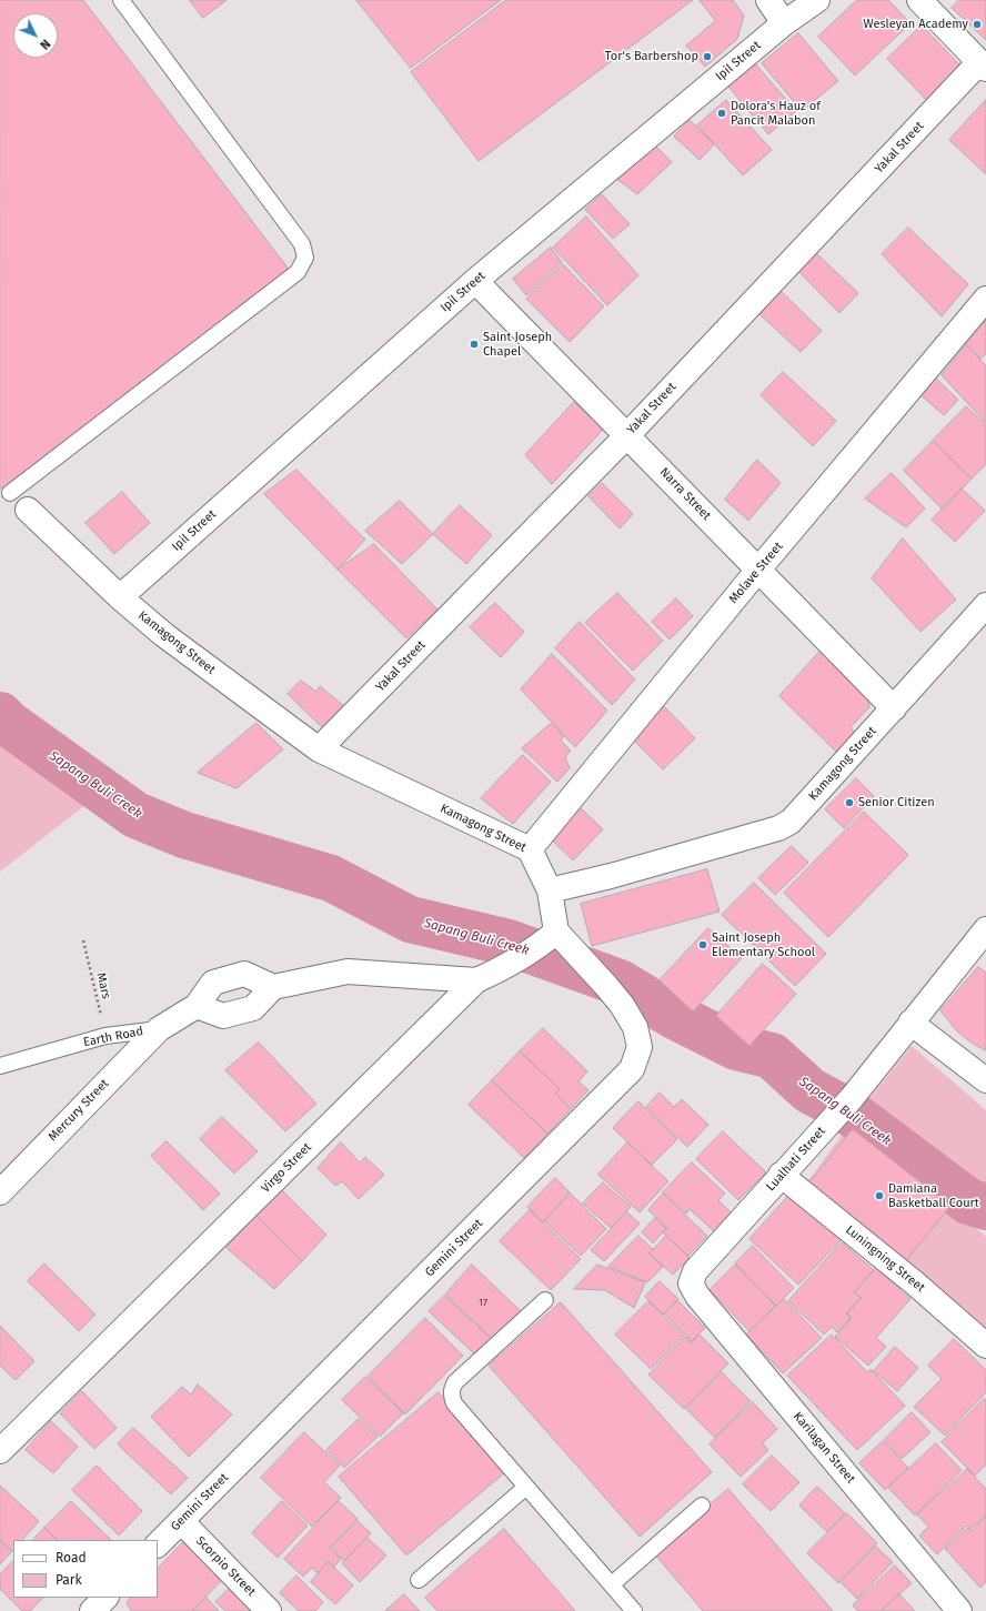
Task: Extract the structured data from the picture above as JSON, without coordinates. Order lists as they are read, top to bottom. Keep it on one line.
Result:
{"streets":{"street":["Ipil Street","Yakal Street","Narra Street","Molave Street","Kamagong Street","Earth Road","Mercury Street","Lualhati Street","Virgo Street","Gemini Street","Luningning Street","Karilagan Street","Scorpio Street"],"path":["Mars"]},"crossings":[["Ipil Street","Narra Street"],["Ipil Street","Kamagong Street"],["Yakal Street","Narra Street"],["Yakal Street","Kamagong Street"],["Narra Street","Molave Street"],["Narra Street","Kamagong Street"],["Molave Street","Kamagong Street"],["Mars","Earth Road"],["Earth Road","Mercury Street"],["Lualhati Street","Luningning Street"],["Lualhati Street","Karilagan Street"],["Virgo Street","Gemini Street"],["Gemini Street","Scorpio Street"]],"water":["Sapang Buli Creek"],"places":["Wesleyan Academy","Tor's Barbershop","Dolora's Hauz of Pancit Malabon","Saint Joseph Chapel","Senior Citizen","Saint Joseph Elementary School","Damiana Basketball Court"],"house_numbers":["17"],"legend":["Road","Park"],"north":"bottom right"}
